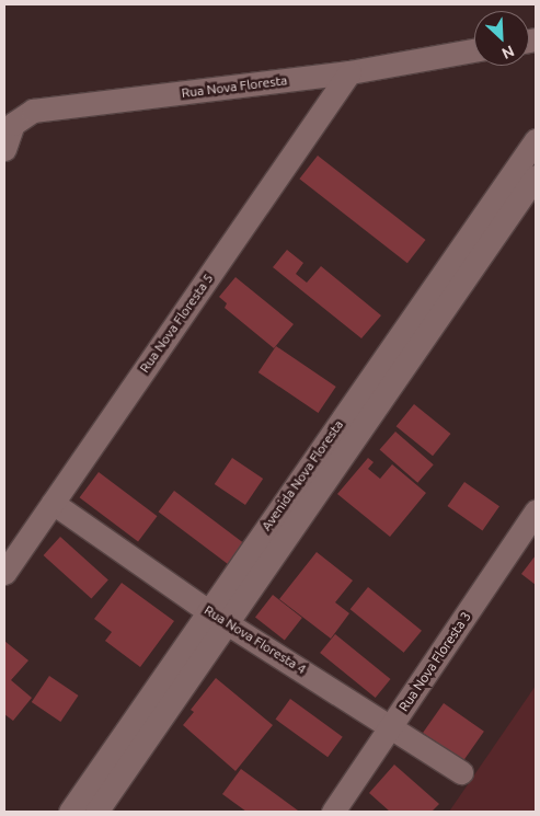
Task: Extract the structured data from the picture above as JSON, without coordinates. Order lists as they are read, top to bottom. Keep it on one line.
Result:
{"streets":{"street":["Rua Nova Floresta","Rua Nova Floresta 5","Avenida Nova Floresta","Rua Nova Floresta 4","Rua Nova Floresta 3"]},"crossings":[["Rua Nova Floresta","Rua Nova Floresta 5"],["Rua Nova Floresta 5","Rua Nova Floresta 4"],["Avenida Nova Floresta","Rua Nova Floresta 4"],["Rua Nova Floresta 4","Rua Nova Floresta 3"]],"north":"bottom right"}
